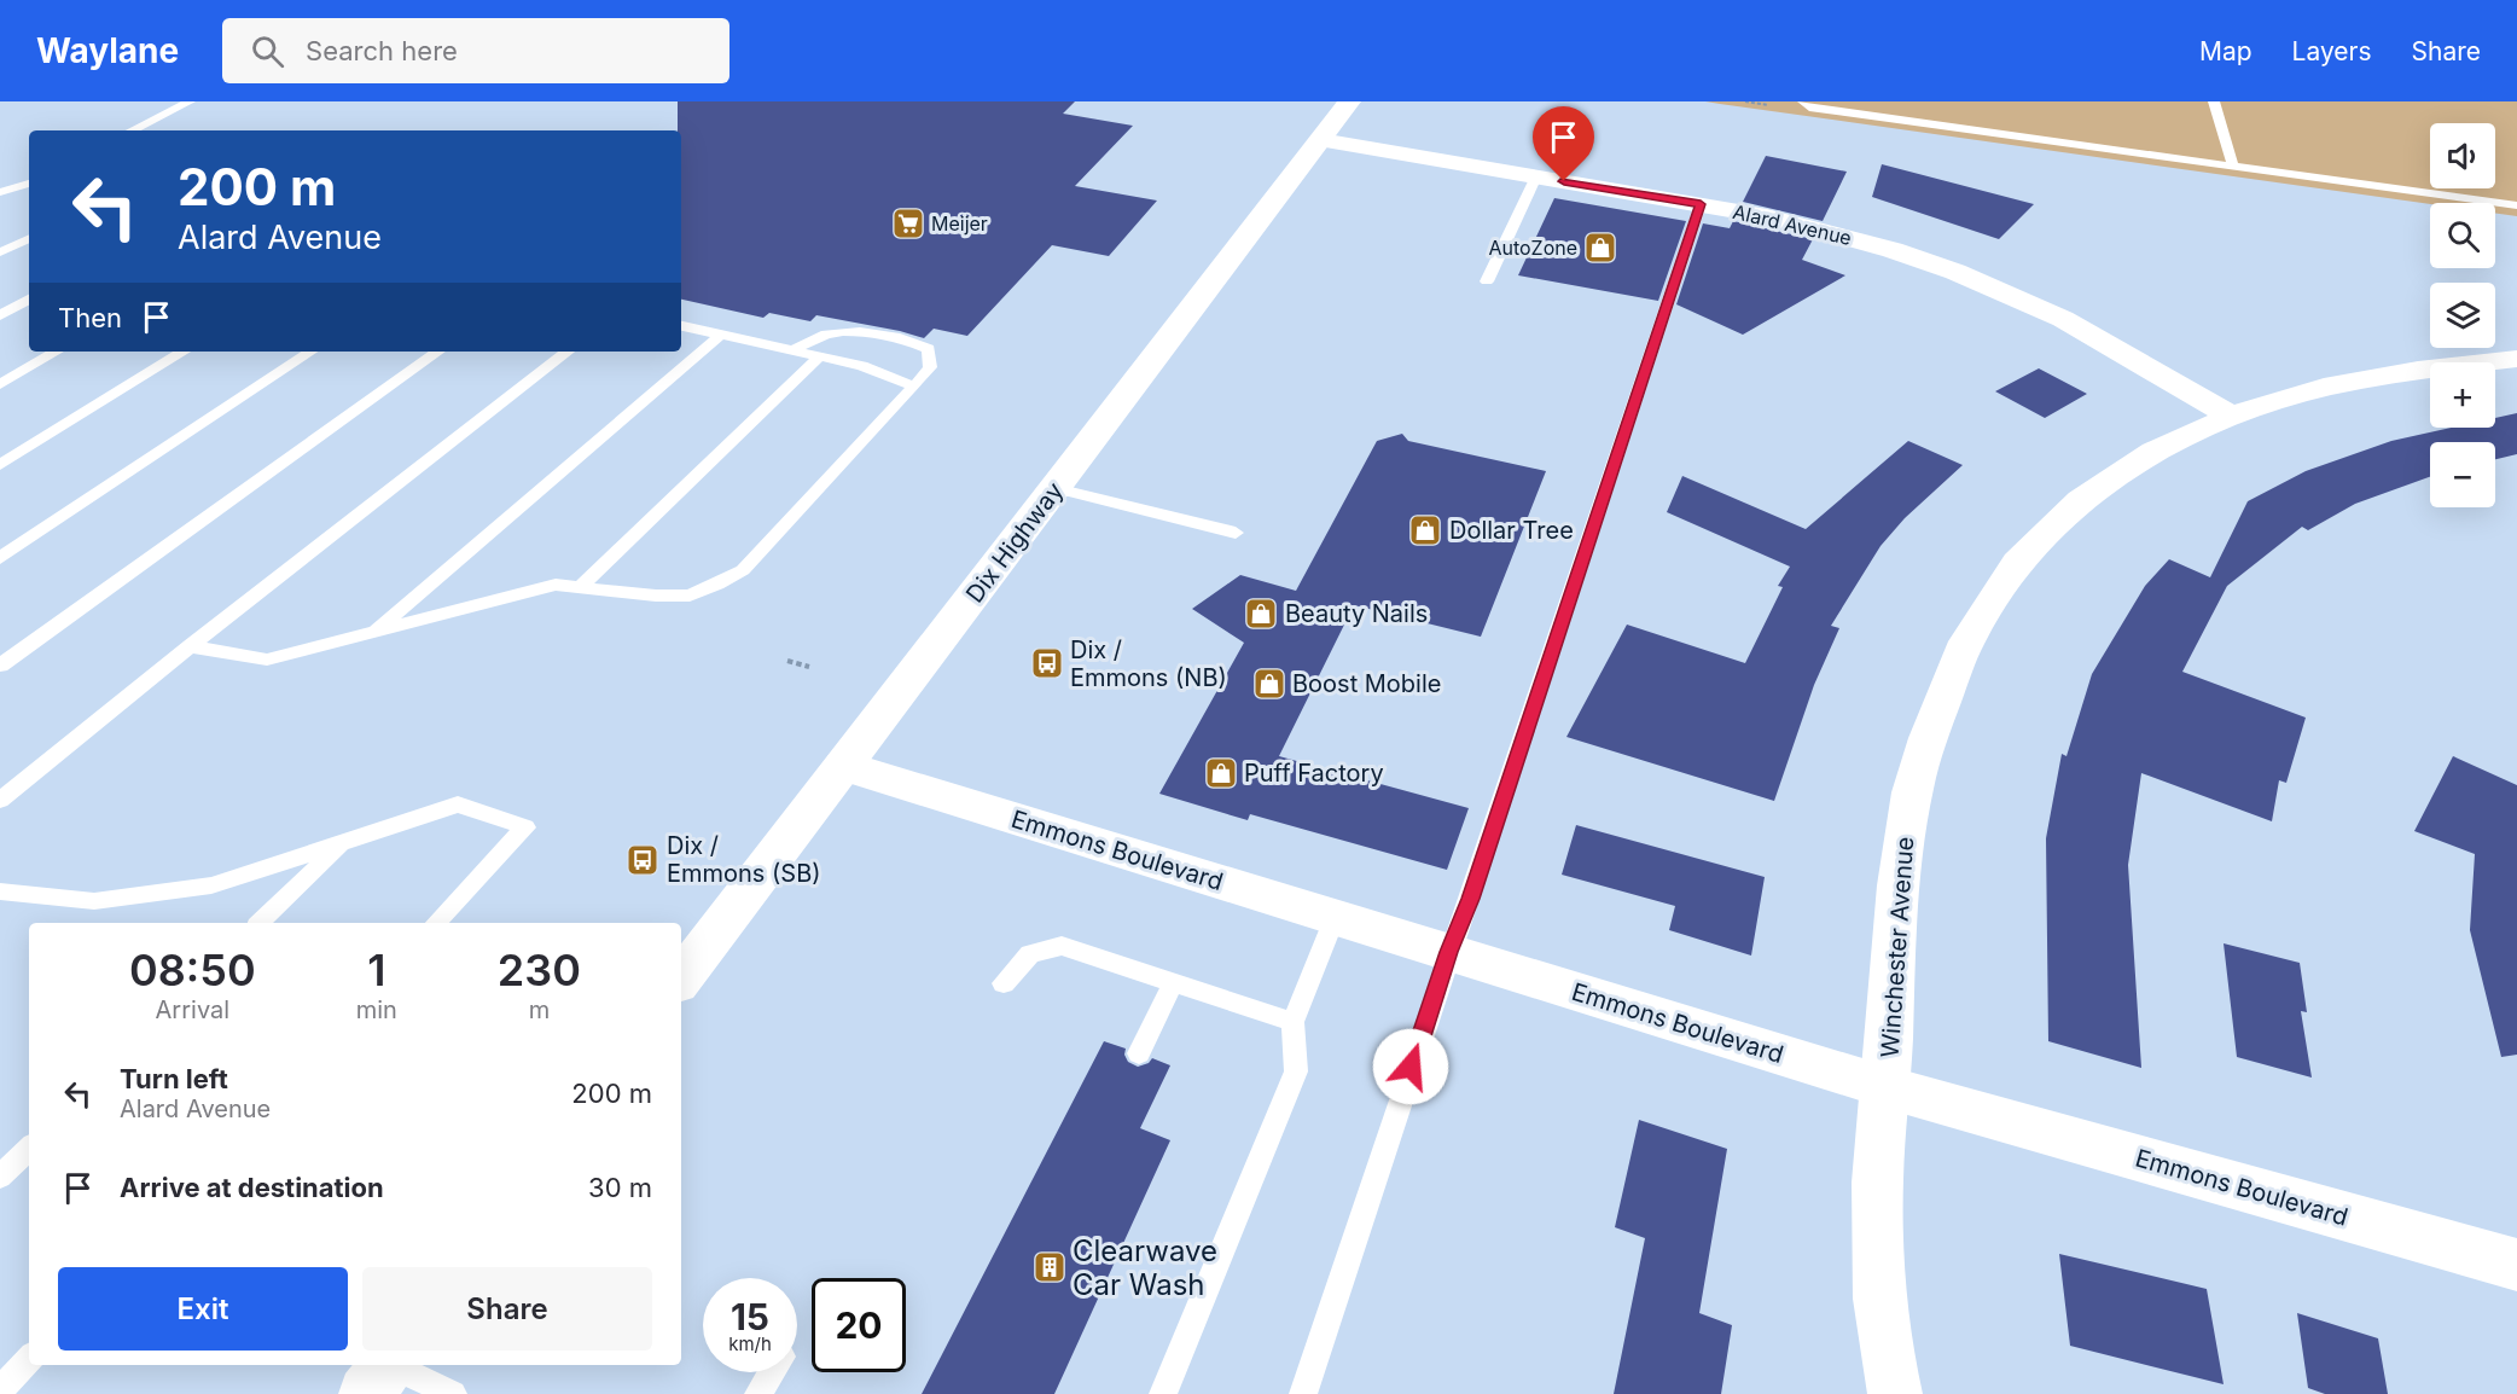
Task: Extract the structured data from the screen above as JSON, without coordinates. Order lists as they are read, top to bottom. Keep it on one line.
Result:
{"streets":{"street":["Alard Avenue","Dix Highway","Emmons Boulevard","Winchester Avenue"]},"crossings":[["Alard Avenue","Dix Highway"],["Alard Avenue","Winchester Avenue"],["Dix Highway","Emmons Boulevard"],["Emmons Boulevard","Winchester Avenue"]],"places":{"supermarket":["Meijer"],"shop":["AutoZone","Dollar Tree","Beauty Nails","Boost Mobile","Puff Factory"],"bus stop":["Dix / Emmons (NB)","Dix / Emmons (SB)"],"building":["Clearwave Car Wash"]},"page":{"header":"Waylane","search":"Search here","nav":["Map","Layers","Share"],"map_buttons":["+","−"],"turn":["200 m","Alard Avenue"],"then":"Then","eta":["08:50","Arrival","1","min","230","m"],"list":[{"name":"Turn left","note":"Alard Avenue","value":"200 m"},{"name":"Arrive at destination","value":"30 m"}],"buttons":["Exit","Share"],"speed":"15 km/h","limit":"20"}}
